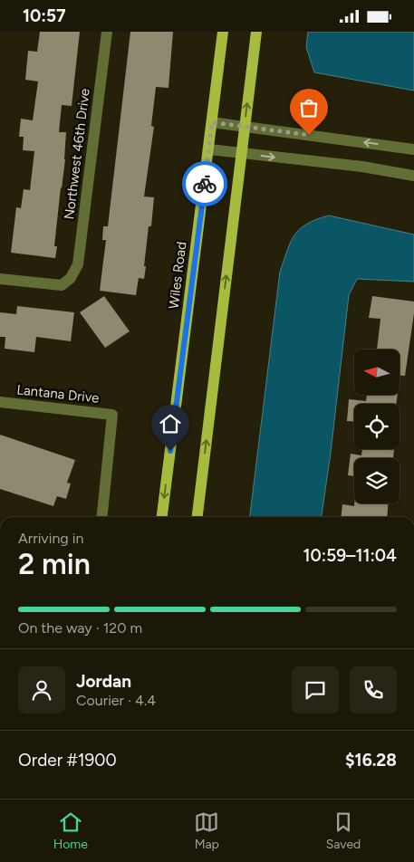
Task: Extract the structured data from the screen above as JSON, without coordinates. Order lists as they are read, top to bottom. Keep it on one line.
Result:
{"streets":{"main road":["Wiles Road"],"street":["Northwest 46th Drive","Lantana Drive"]},"north":"left","page":{"status":"10:57","heading":["2 min","Arriving in","10:59–11:04"],"panel":["Jordan","Courier · 4.4","Order #1900","$16.28"],"bar":"On the way · 120 m","tabs":["Home","Map","Saved"]}}
